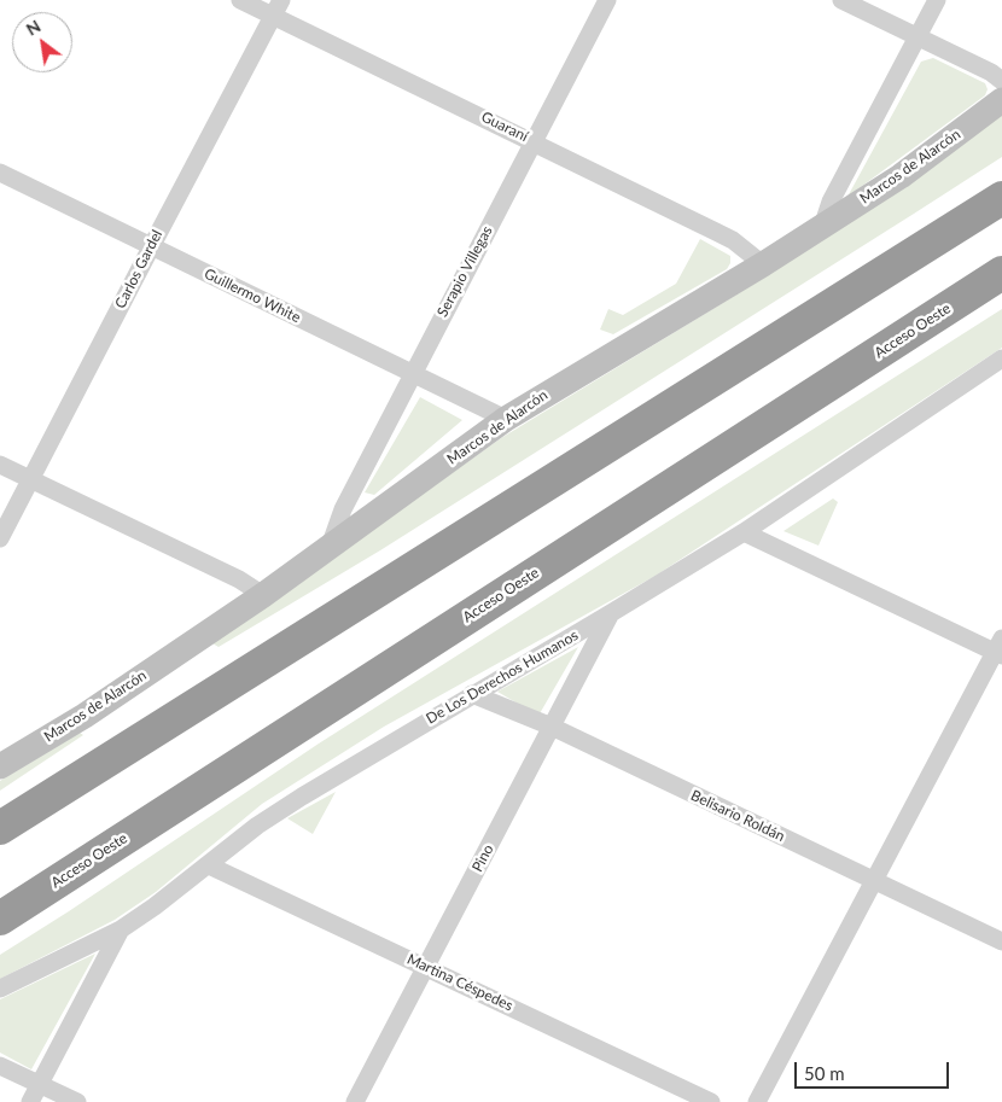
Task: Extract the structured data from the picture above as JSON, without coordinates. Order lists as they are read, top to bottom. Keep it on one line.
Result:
{"streets":{"highway":["Acceso Oeste"],"street":["Guaraní","Marcos de Alarcón","Carlos Gardel","Serapio Villegas","Guillermo White","De Los Derechos Humanos","Belisario Roldán","Pino","Martina Céspedes"]},"crossings":[["Guaraní","Marcos de Alarcón"],["Guaraní","Carlos Gardel"],["Guaraní","Serapio Villegas"],["Marcos de Alarcón","Serapio Villegas"],["Marcos de Alarcón","Guillermo White"],["Carlos Gardel","Guillermo White"],["Serapio Villegas","Guillermo White"],["De Los Derechos Humanos","Belisario Roldán"],["De Los Derechos Humanos","Pino"],["De Los Derechos Humanos","Martina Céspedes"],["Belisario Roldán","Pino"],["Pino","Martina Céspedes"]],"scale_bar":"50 m","north":"top left"}
